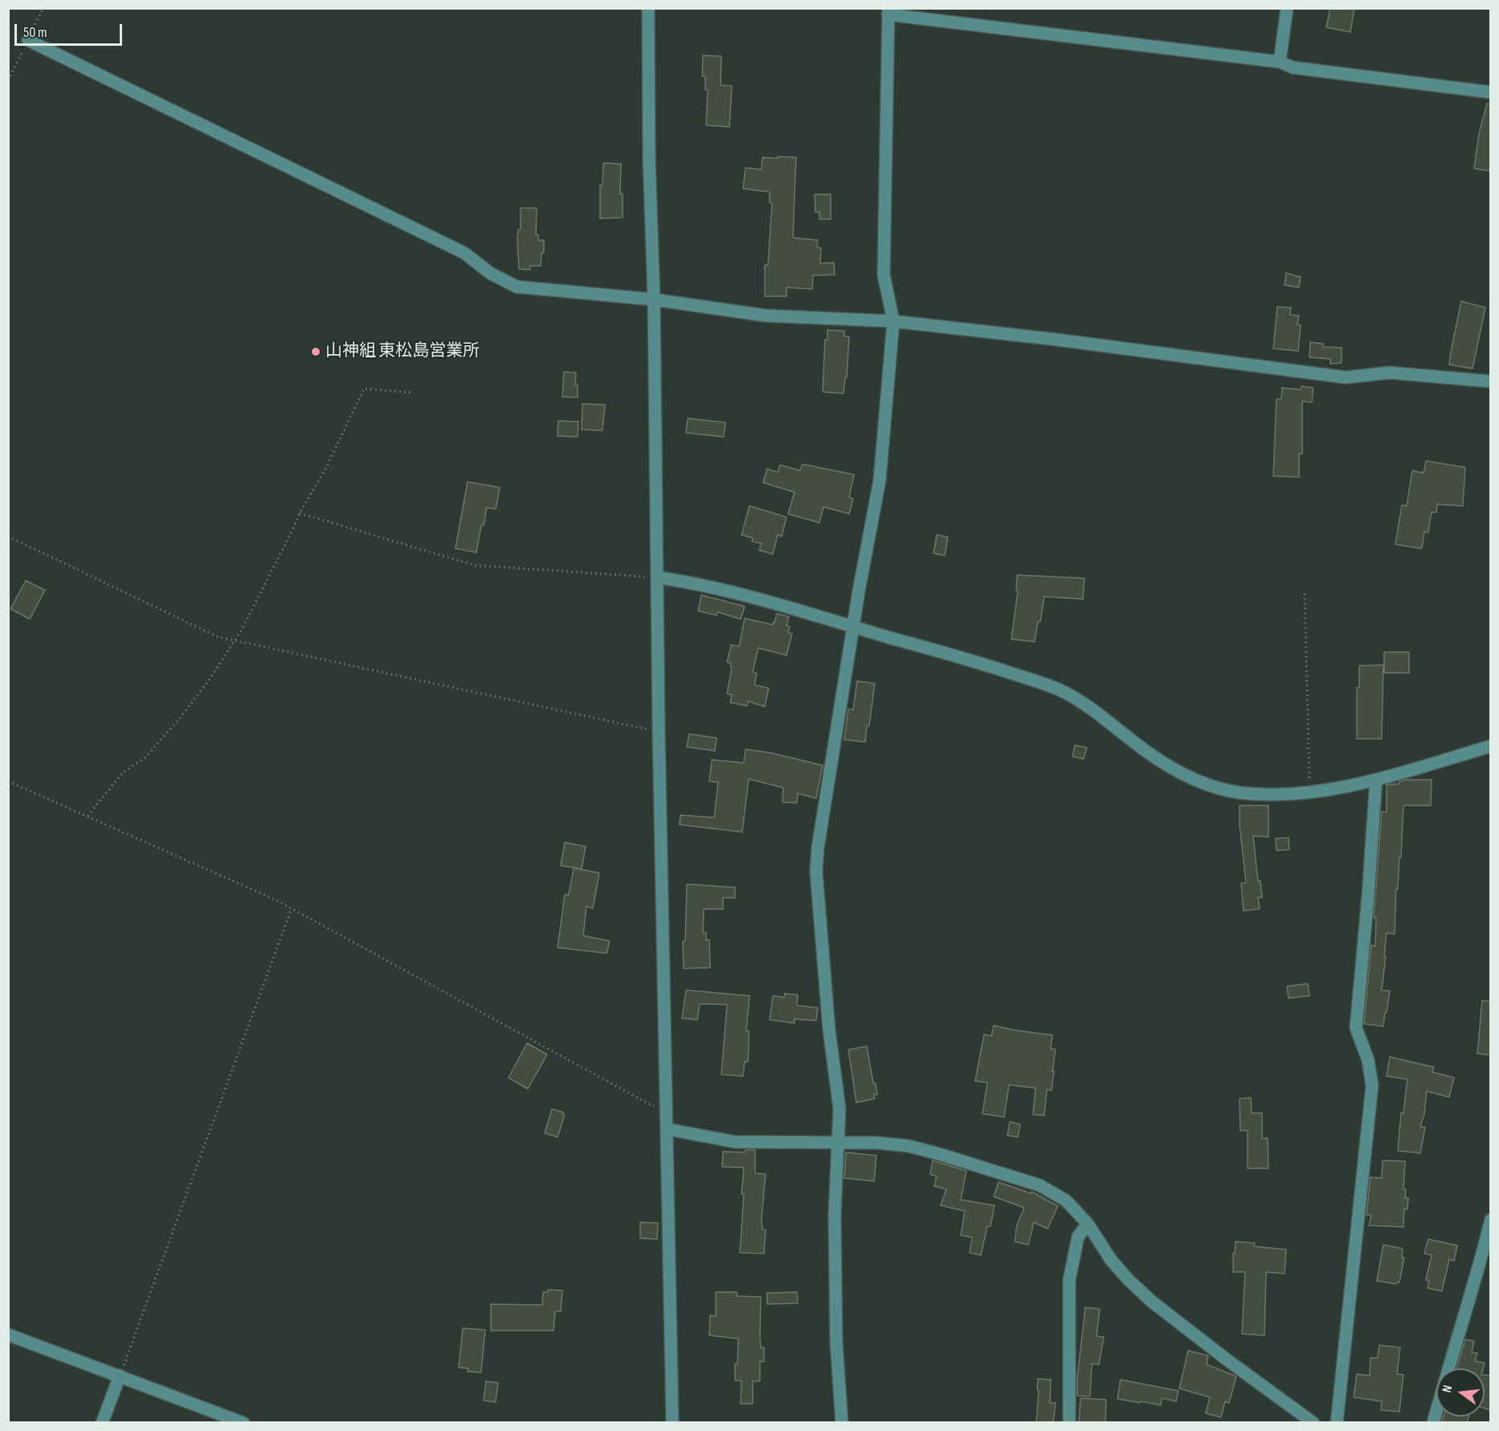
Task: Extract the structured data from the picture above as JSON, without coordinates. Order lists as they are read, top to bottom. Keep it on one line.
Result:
{"places":["山神組 東松島営業所"],"scale_bar":"50 m","north":"left"}
